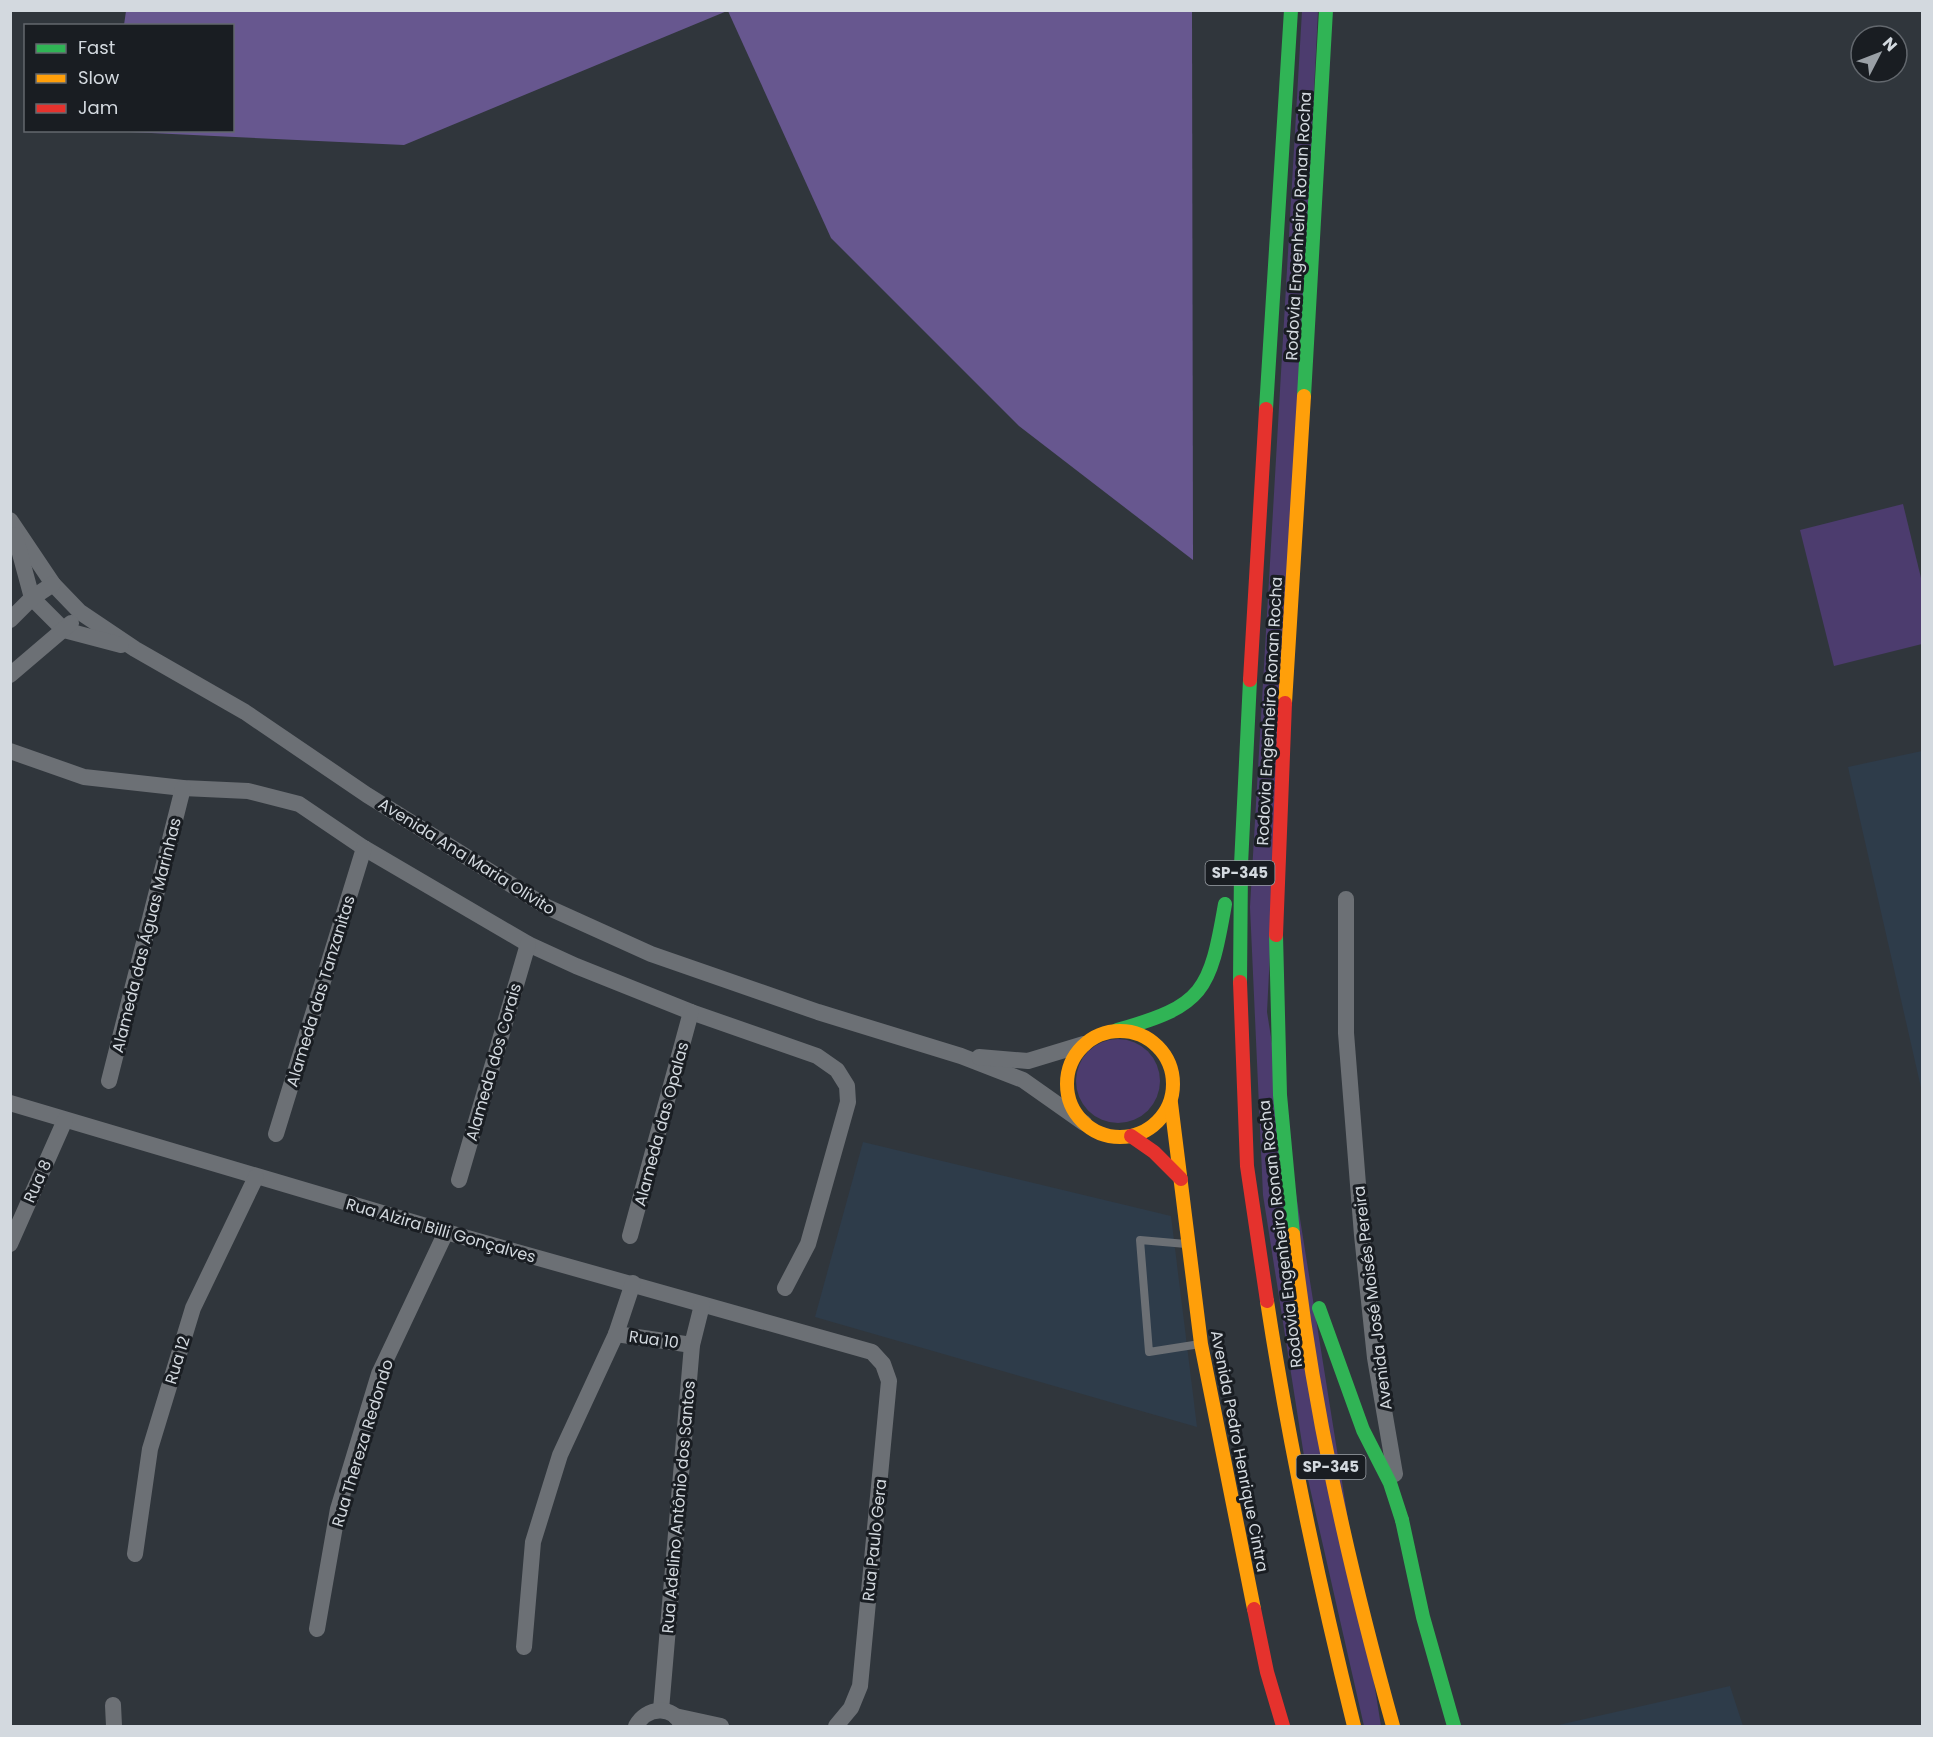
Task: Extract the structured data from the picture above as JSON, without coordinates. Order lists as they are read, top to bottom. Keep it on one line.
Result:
{"streets":{"main road":["Rodovia Engenheiro Ronan Rocha","SP-345","Avenida José Moisés Pereira","Avenida Pedro Henrique Cintra"],"street":["Avenida Ana Maria Olivito","Alameda das Águas Marinhas","Alameda das Tanzanitas","Alameda dos Corais","Alameda das Opalas","Rua 8","Rua Alzira Billi Gonçalves","Rua 10","Rua 12","Rua Thereza Redondo","Rua Adelino Antônio dos Santos","Rua Paulo Gera"]},"crossings":[["Avenida Ana Maria Olivito","Avenida Pedro Henrique Cintra"],["Rua 8","Rua Alzira Billi Gonçalves"],["Rua Alzira Billi Gonçalves","Rua 12"],["Rua Alzira Billi Gonçalves","Rua Thereza Redondo"],["Rua Alzira Billi Gonçalves","Rua Adelino Antônio dos Santos"],["Rua Alzira Billi Gonçalves","Rua Paulo Gera"],["Rua 10","Rua Adelino Antônio dos Santos"]],"legend":["Fast","Slow","Jam"],"north":"top right"}
